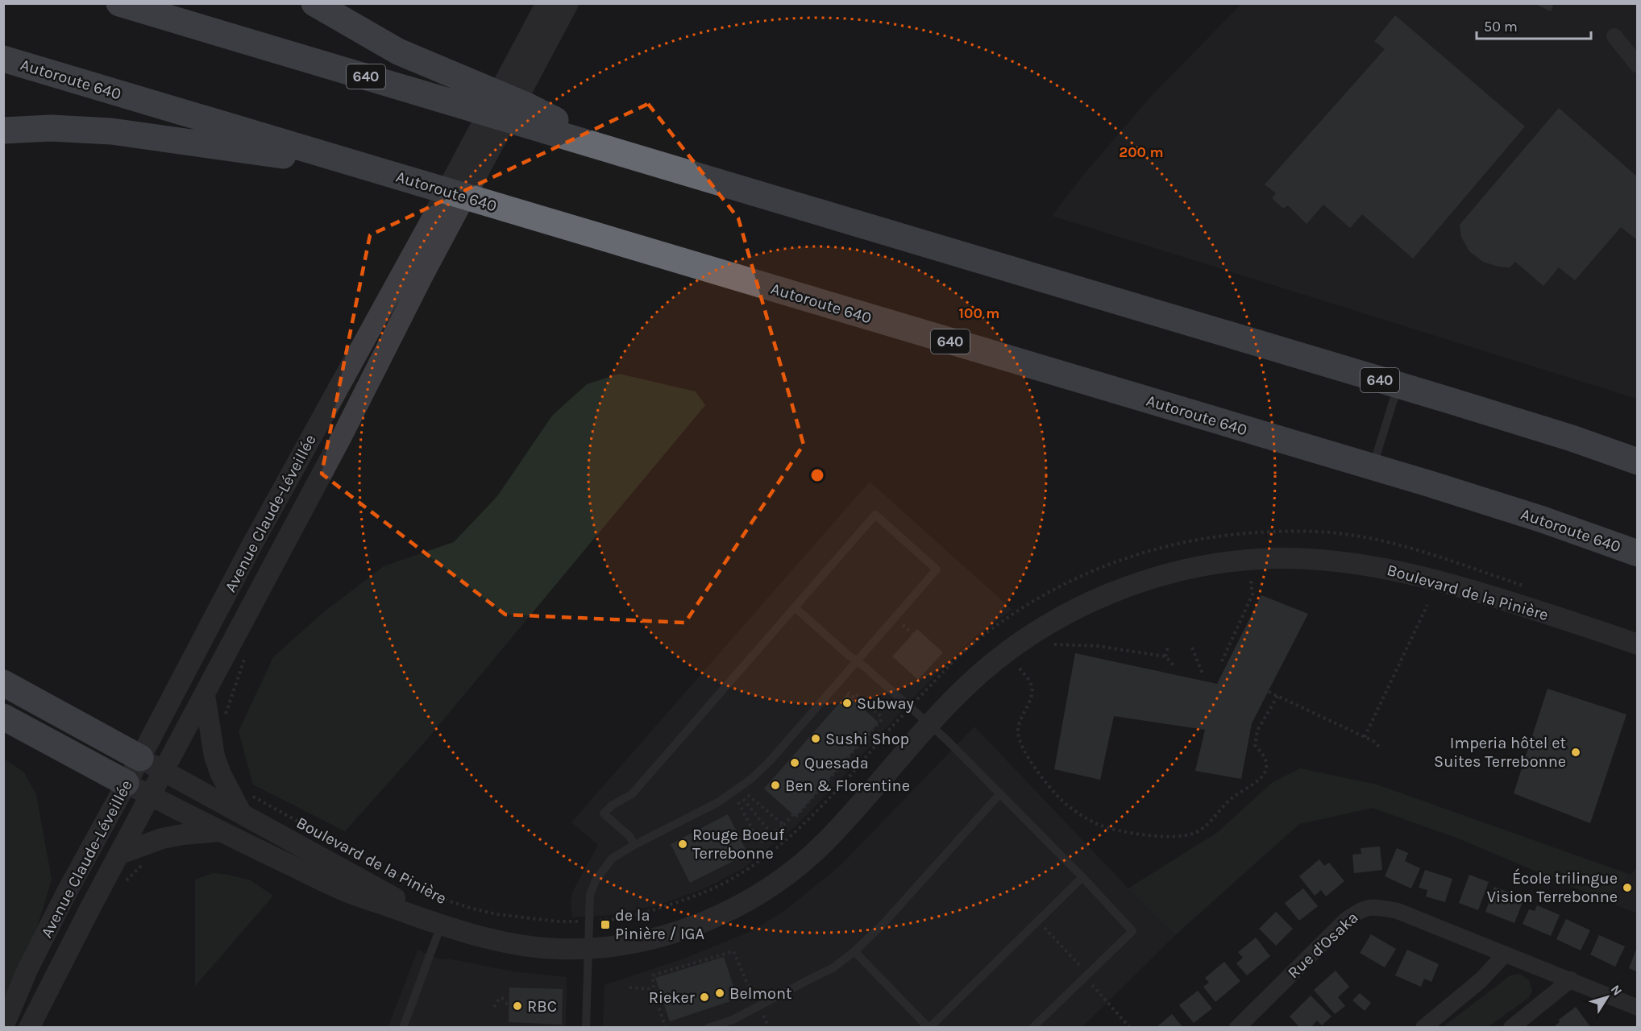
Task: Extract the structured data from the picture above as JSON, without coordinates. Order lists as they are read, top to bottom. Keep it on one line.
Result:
{"streets":{"highway":["640","Autoroute 640"],"street":["Avenue Claude-Léveillée","Boulevard de la Pinière","Rue d'Osaka"]},"crossings":[["Avenue Claude-Léveillée","Boulevard de la Pinière"]],"places":{"other":["Subway","Sushi Shop","Imperia hôtel et Suites Terrebonne","Quesada","Ben & Florentine","Rouge Boeuf Terrebonne","École trilingue Vision Terrebonne","Belmont","Rieker","RBC"],"transit":["de la Pinière / IGA"]},"scale_bar":"50 m","north":"top right","rings":["200 m","100 m"]}
